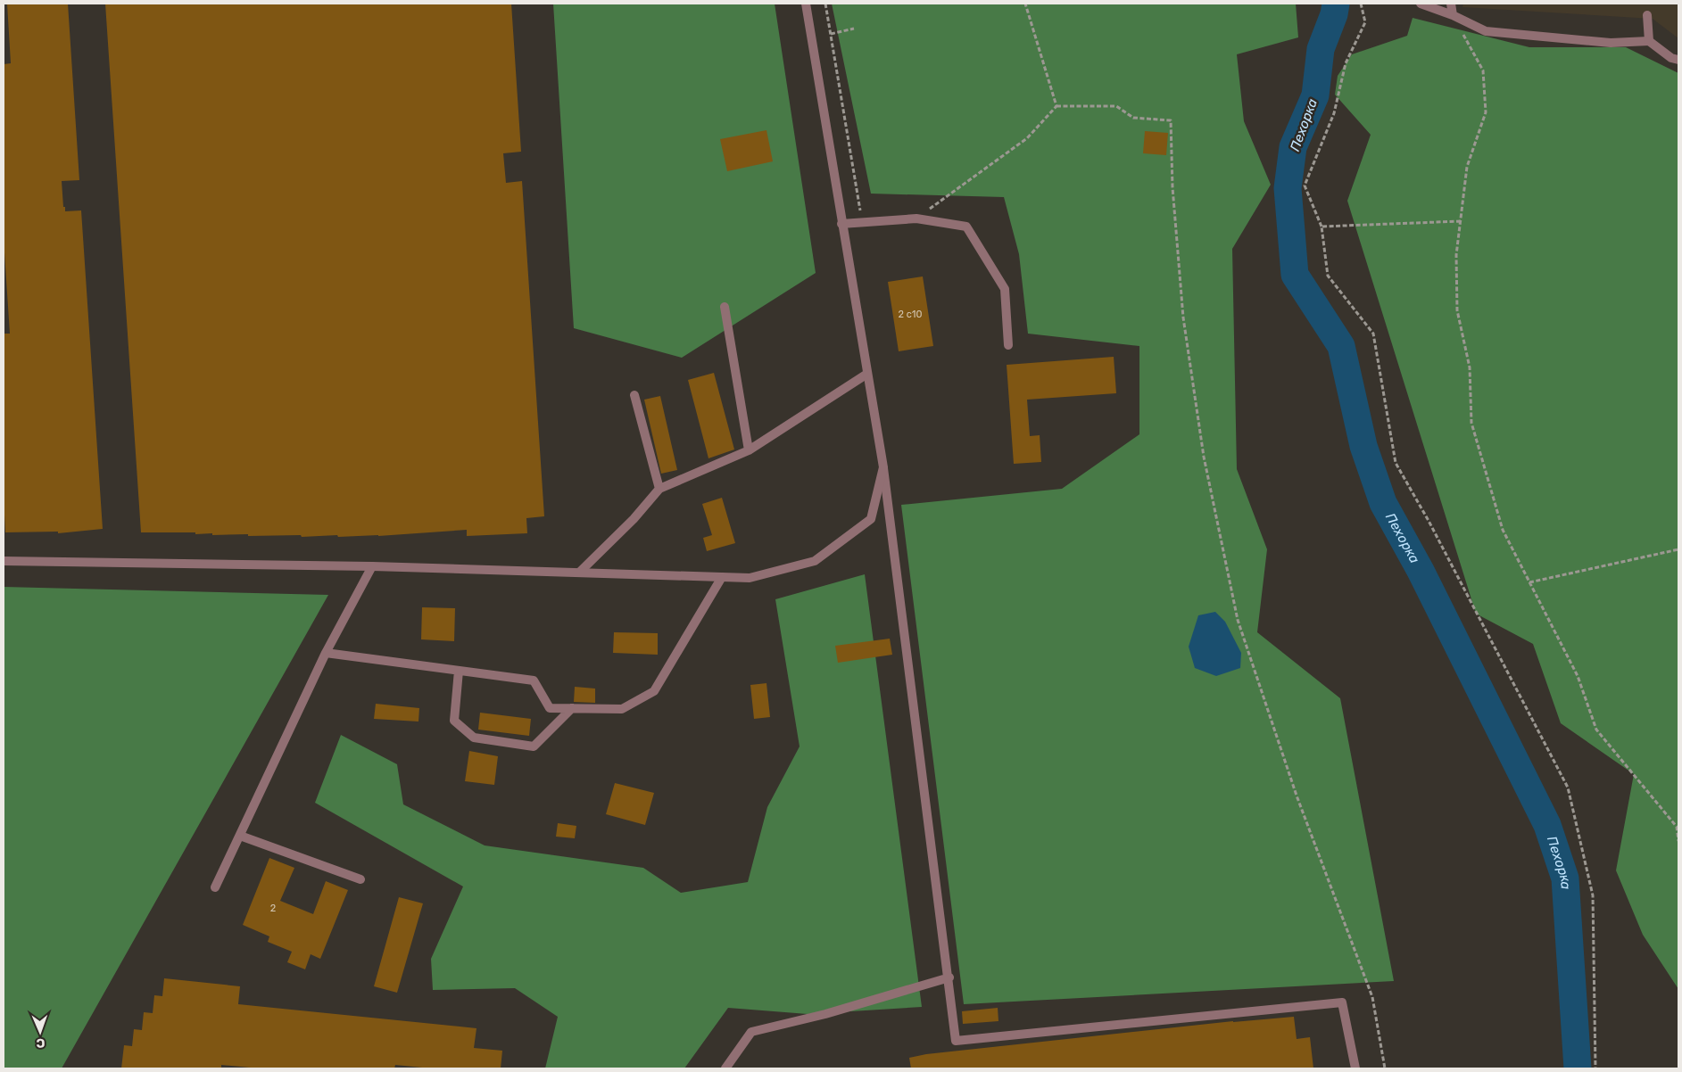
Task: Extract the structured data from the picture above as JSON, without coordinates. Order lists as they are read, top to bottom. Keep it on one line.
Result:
{"water":["Пехорка"],"house_numbers":["2 с10","2"],"north":"bottom"}
